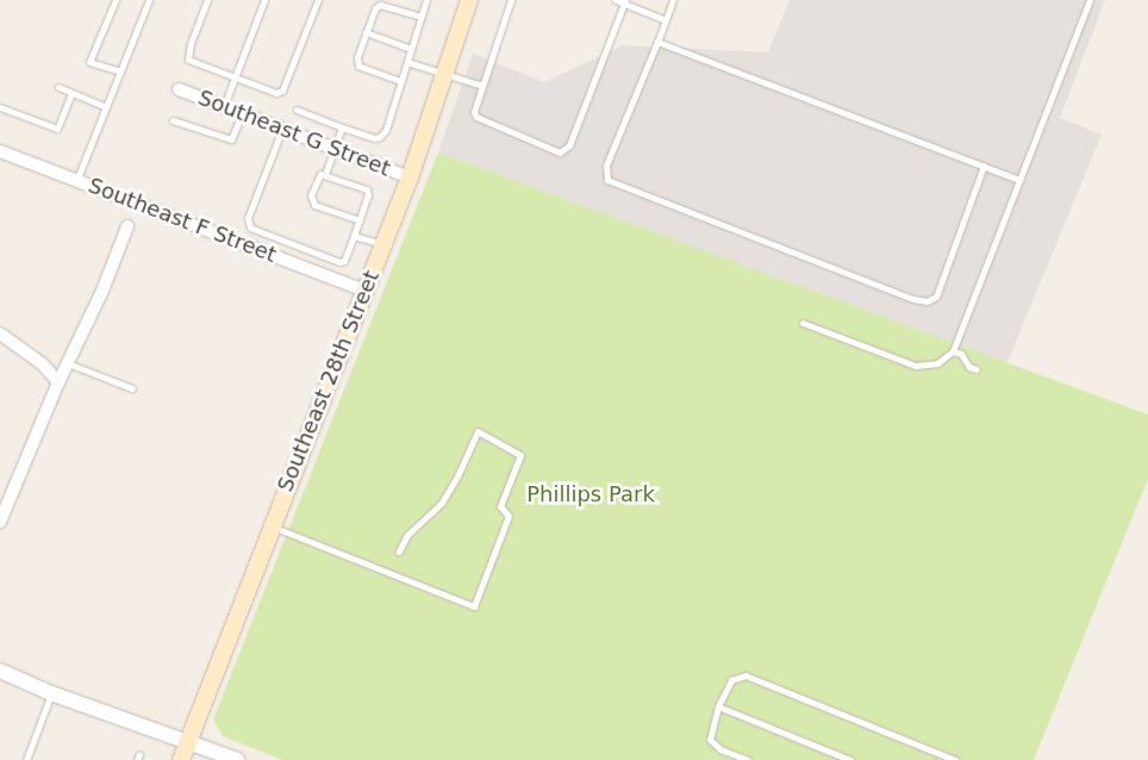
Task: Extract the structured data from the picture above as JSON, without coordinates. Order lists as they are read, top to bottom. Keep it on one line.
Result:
{"streets":{"main road":["Southeast 28th Street"],"street":["Southeast G Street","Southeast F Street"]},"crossings":[["Southeast G Street","Southeast 28th Street"],["Southeast F Street","Southeast 28th Street"]],"parks":["Phillips Park"]}
